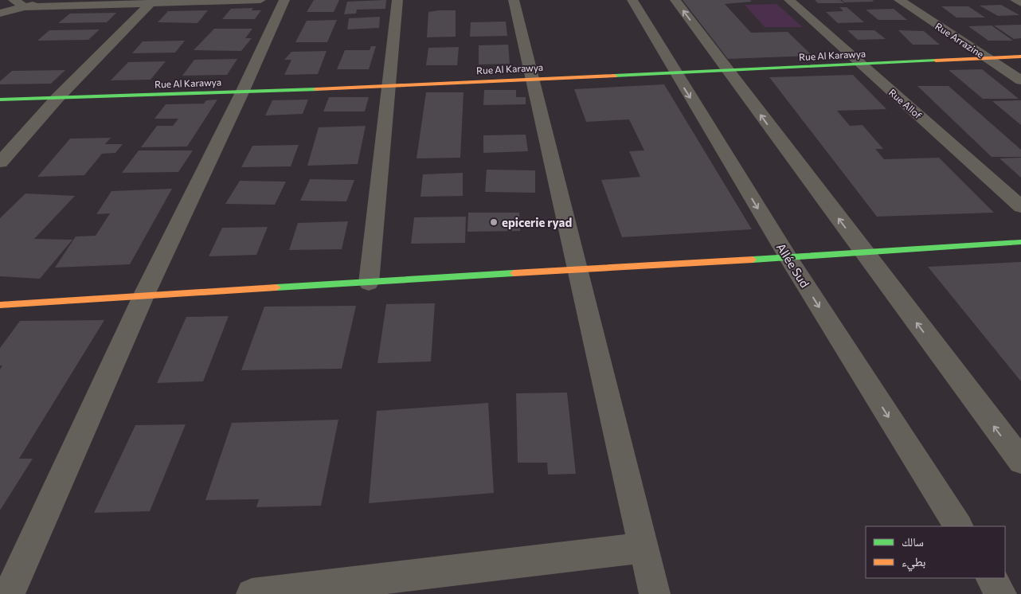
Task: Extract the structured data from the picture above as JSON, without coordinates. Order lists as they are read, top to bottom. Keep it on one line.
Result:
{"streets":{"street":["Rue Arrazine","Rue Al Karawya","Rue Allof","Allée Sud"]},"crossings":[["Rue Arrazine","Rue Al Karawya"],["Rue Al Karawya","Rue Allof"],["Rue Al Karawya","Allée Sud"]],"places":["epicerie ryad"],"legend":["سالك","بطيء"]}
